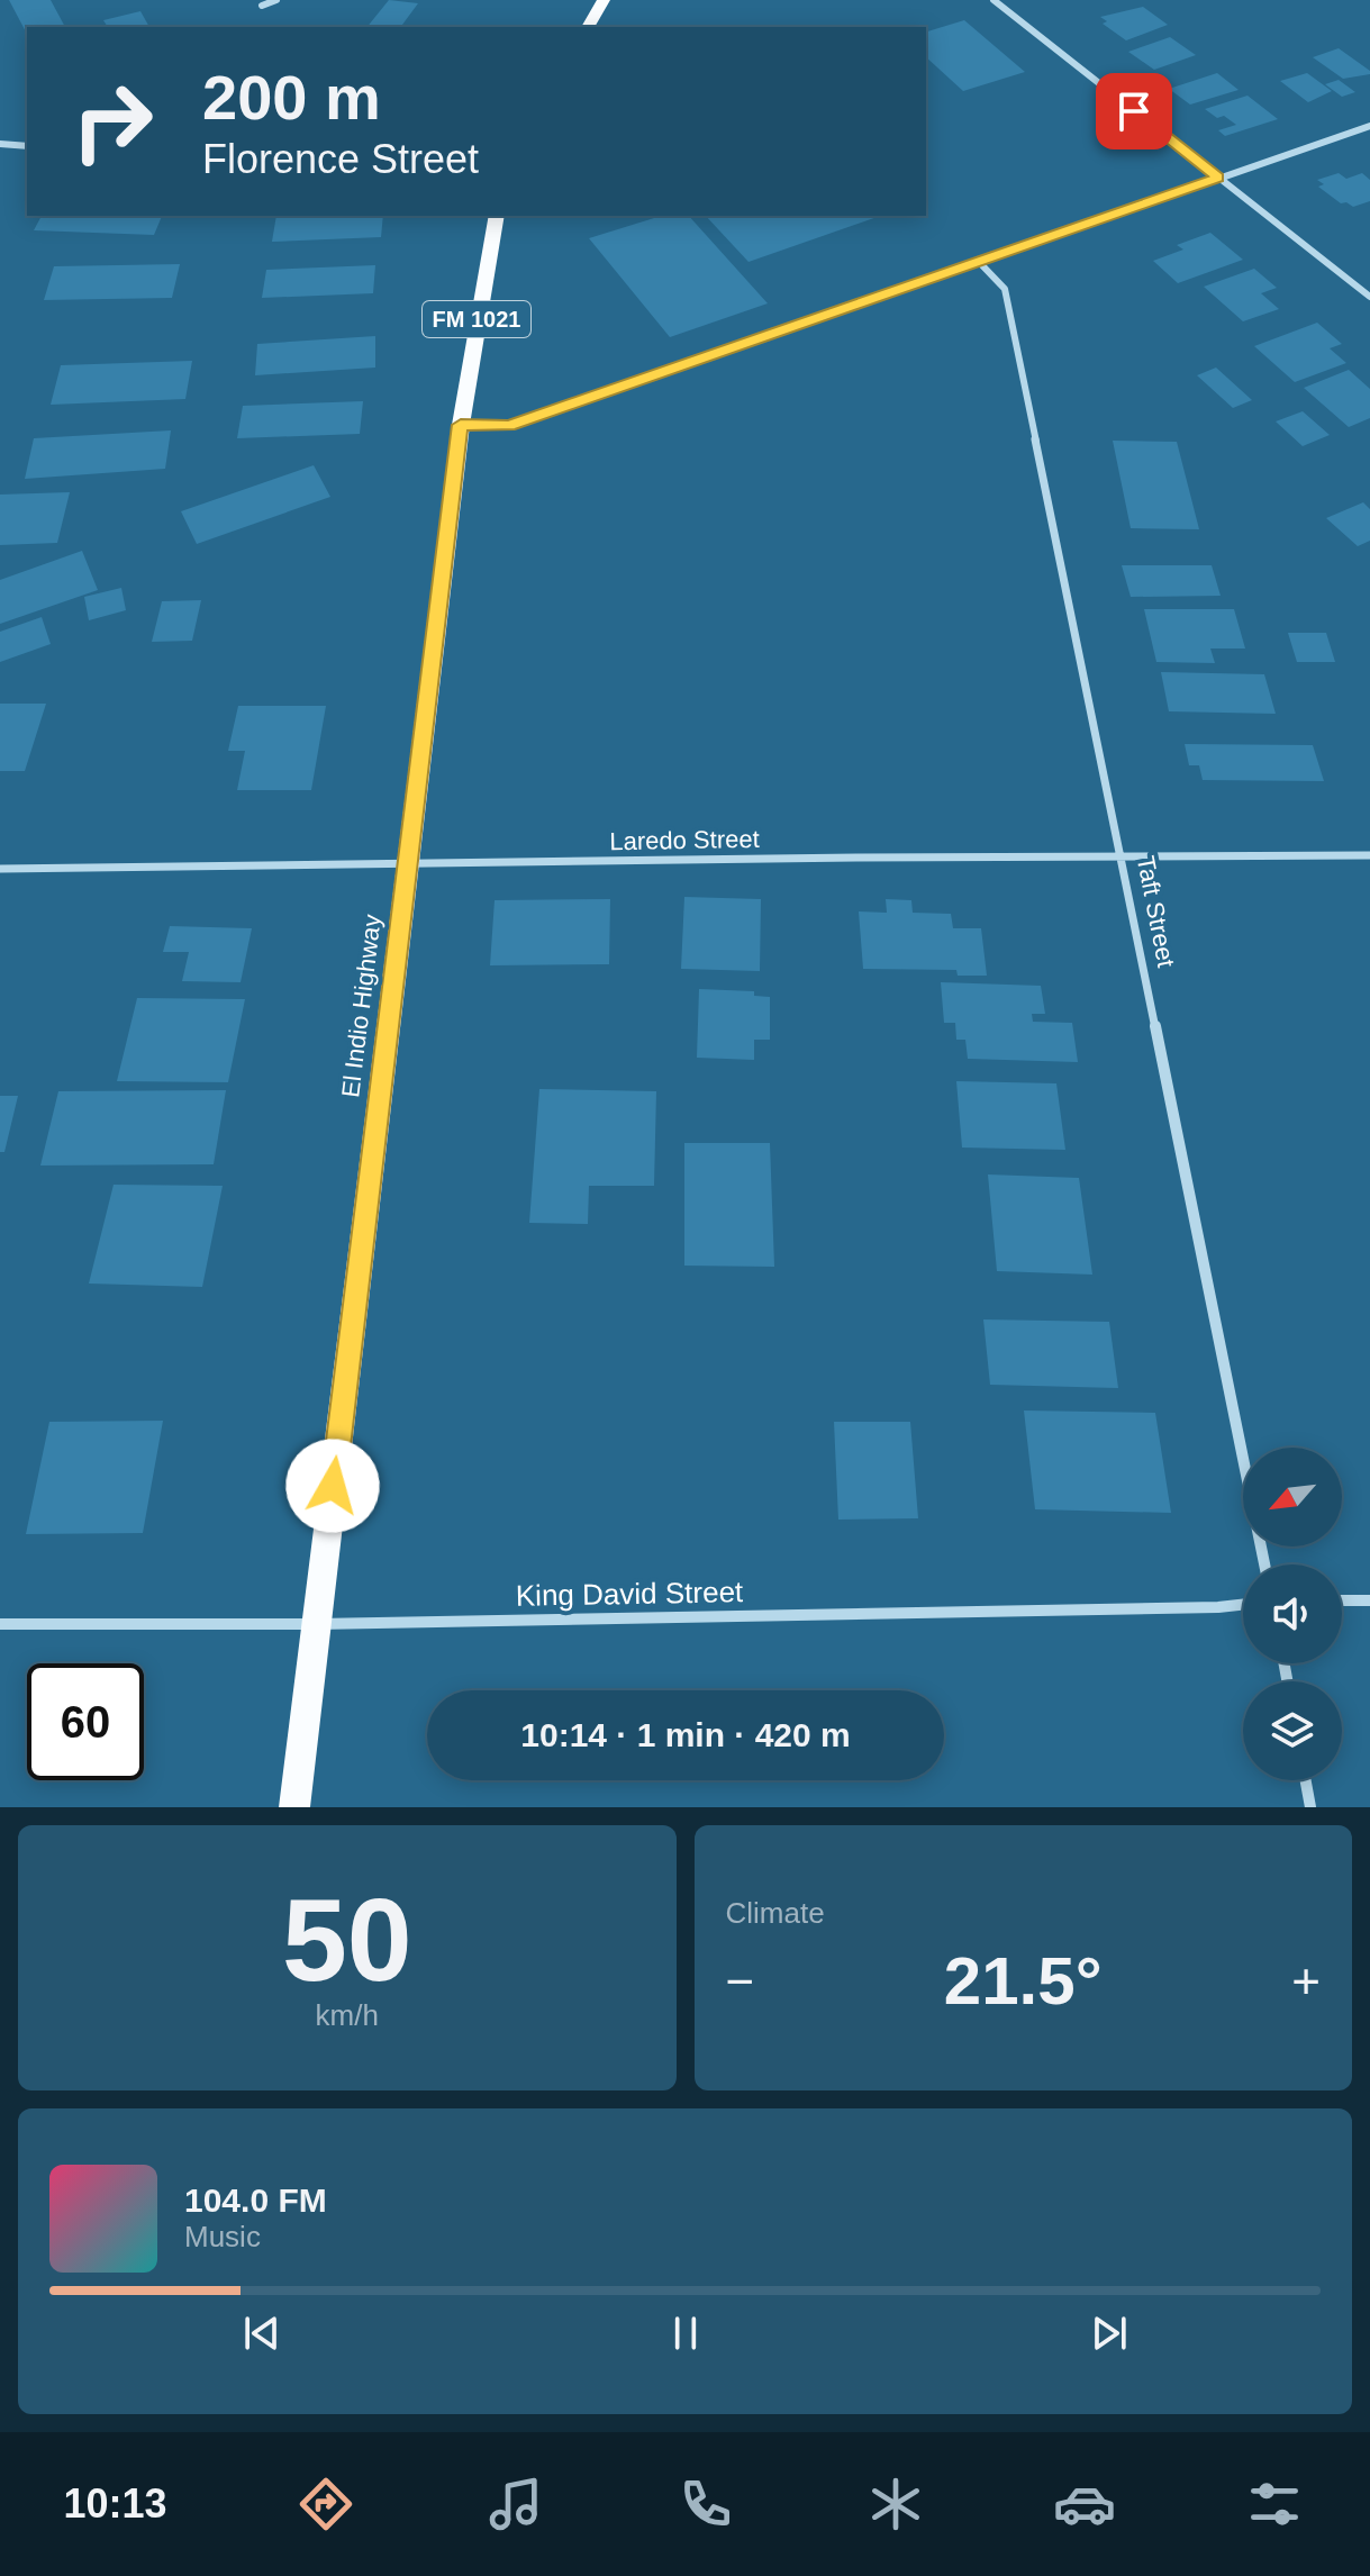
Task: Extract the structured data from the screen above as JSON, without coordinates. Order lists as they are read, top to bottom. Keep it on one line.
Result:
{"streets":{"main road":["FM 1021","El Indio Highway"],"street":["Laredo Street","Taft Street","King David Street"]},"crossings":[["Laredo Street","Taft Street"],["Laredo Street","El Indio Highway"],["El Indio Highway","King David Street"]],"north":"bottom left","page":{"turn":["200 m","Florence Street"],"limit":"60","trip":"10:14 · 1 min · 420 m","tile":[["50","km/h"],"Climate"],"heat":["−","21.5°","+"],"song":["104.0 FM","Music"],"tabs":"10:13"}}
